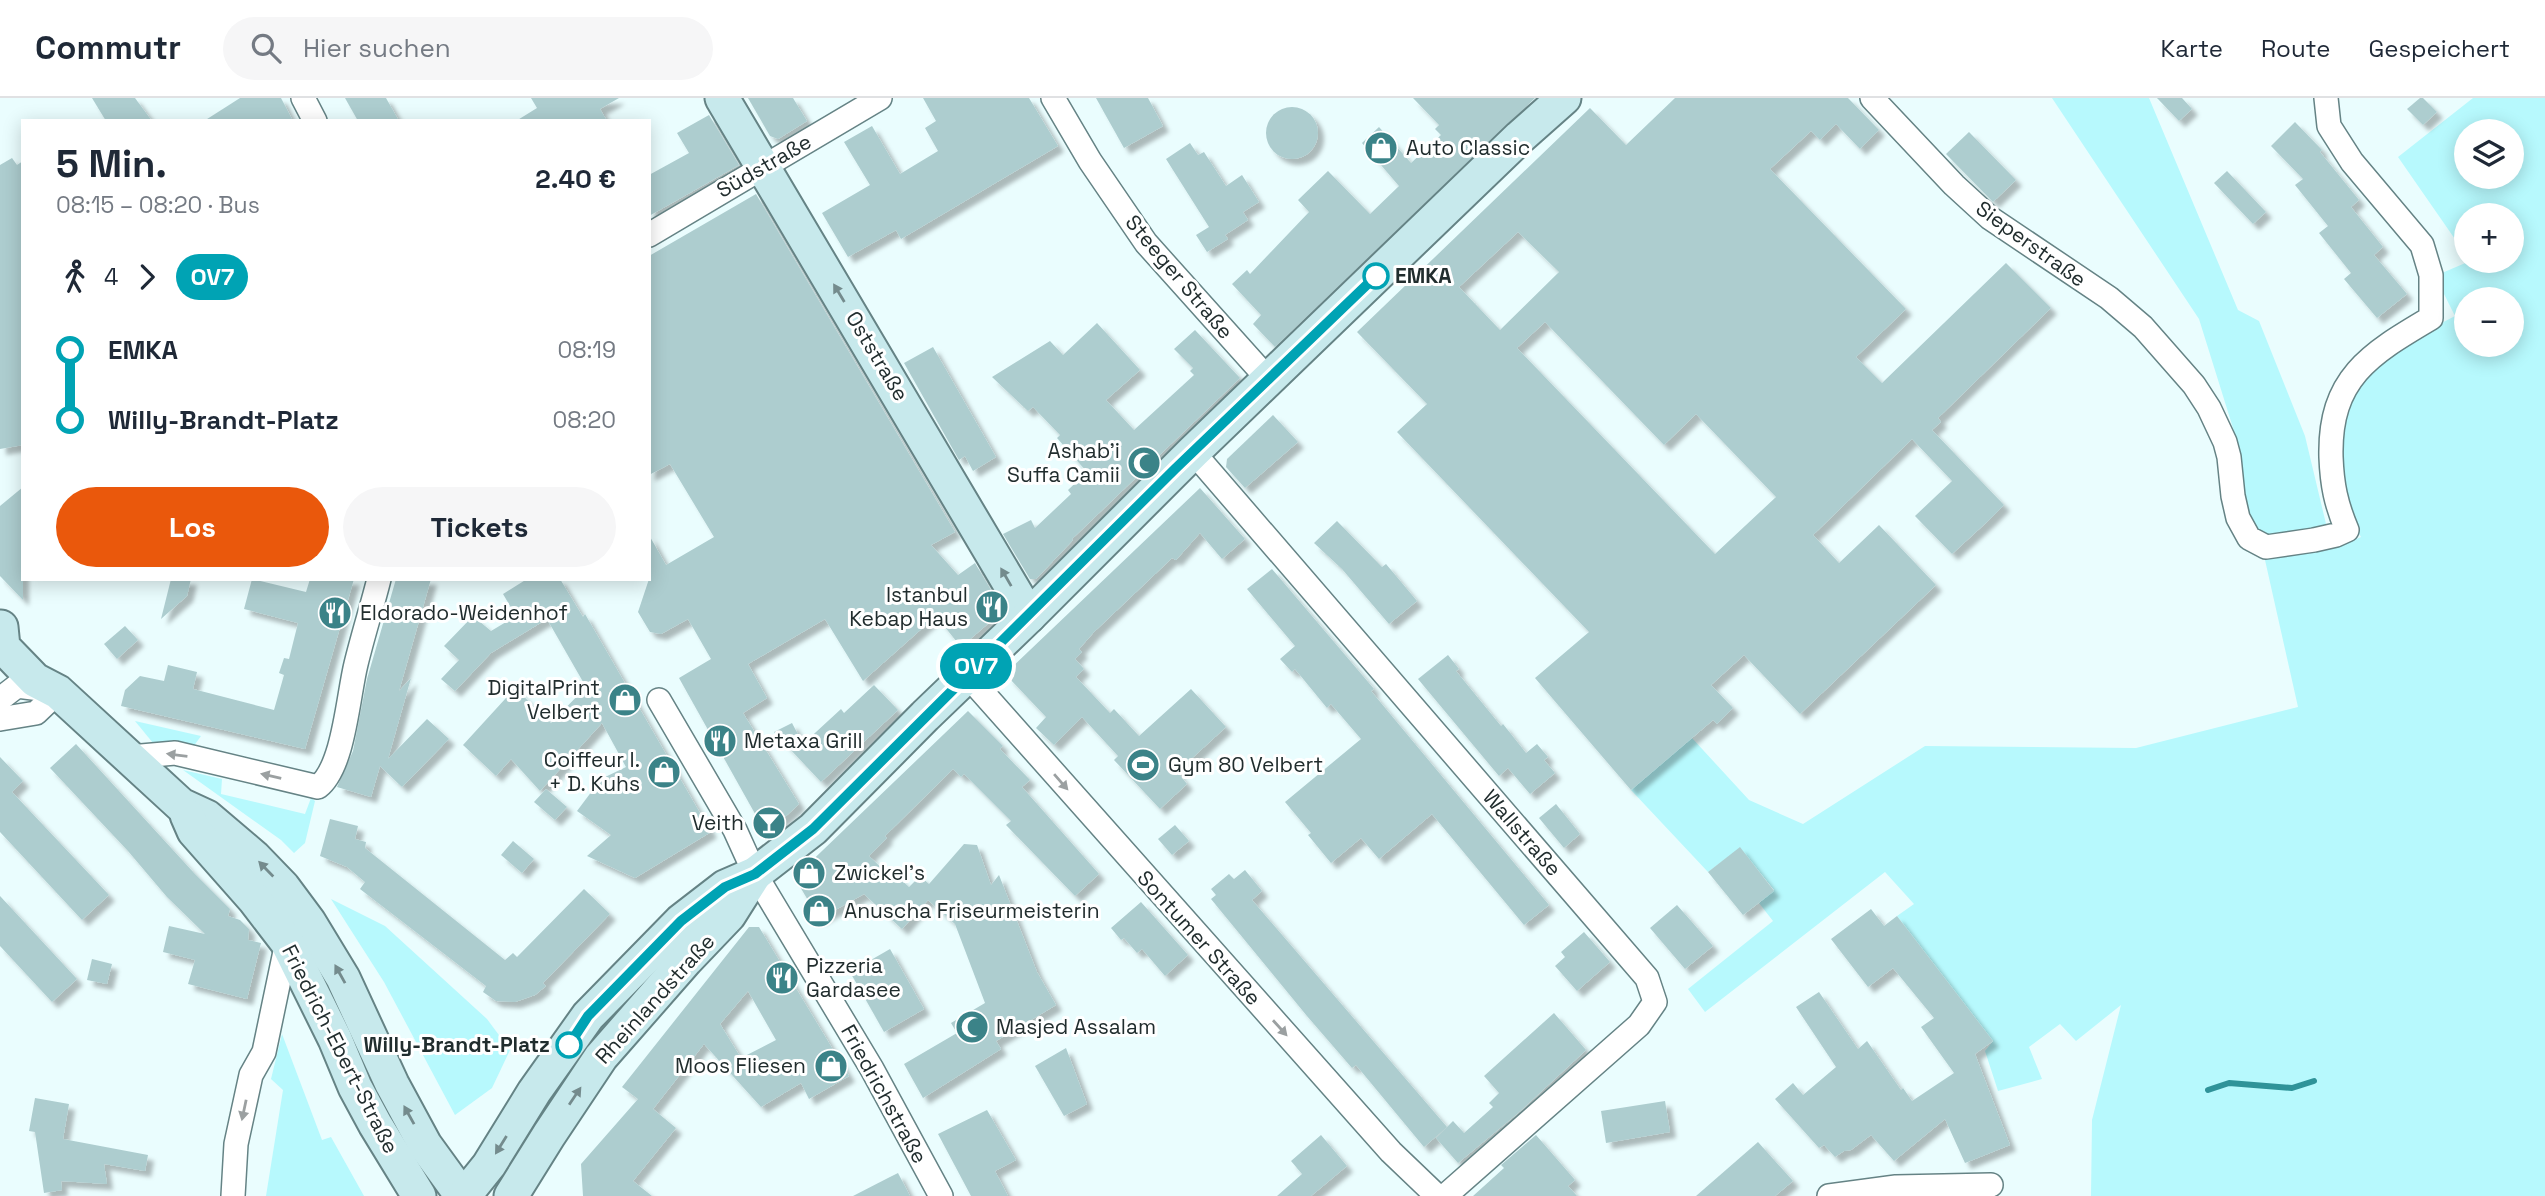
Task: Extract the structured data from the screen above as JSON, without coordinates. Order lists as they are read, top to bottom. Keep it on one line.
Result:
{"streets":{"main road":["Oststraße","Rheinlandstraße","Friedrich-Ebert-Straße"],"street":["Südstraße","Sieperstraße","Steeger Straße","Wallstraße","Sontumer Straße","Friedrichstraße"]},"crossings":[["Südstraße","Oststraße"],["Rheinlandstraße","Friedrich-Ebert-Straße"],["Rheinlandstraße","Friedrichstraße"]],"one_way":["Oststraße","Sontumer Straße"],"places":{"shop":["Auto Classic","DigitalPrint Velbert","Coiffeur I. + D. Kuhs","Zwickel's","Anuscha Friseurmeisterin","Moos Fliesen"],"other":["EMKA","Willy-Brandt-Platz"],"mosque":["Ashab'i Suffa Camii","Masjed Assalam"],"restaurant":["Istanbul Kebap Haus","Eldorado-Weidenhof","Metaxa Grill","Pizzeria Gardasee"],"sports":["Gym 80 Velbert"],"bar":["Veith"]},"lines":["bus line OV7"],"page":{"header":"Commutr","search":"Hier suchen","nav":["Karte","Route","Gespeichert"],"on_map":"OV7","map_buttons":["+","−"],"heading":["5 Min.","08:15 – 08:20 · Bus","2.40 €"],"legs":["4","OV7"],"list":[{"name":"EMKA","value":"08:19"},{"name":"Willy-Brandt-Platz","value":"08:20"}],"buttons":["Los","Tickets"]}}
